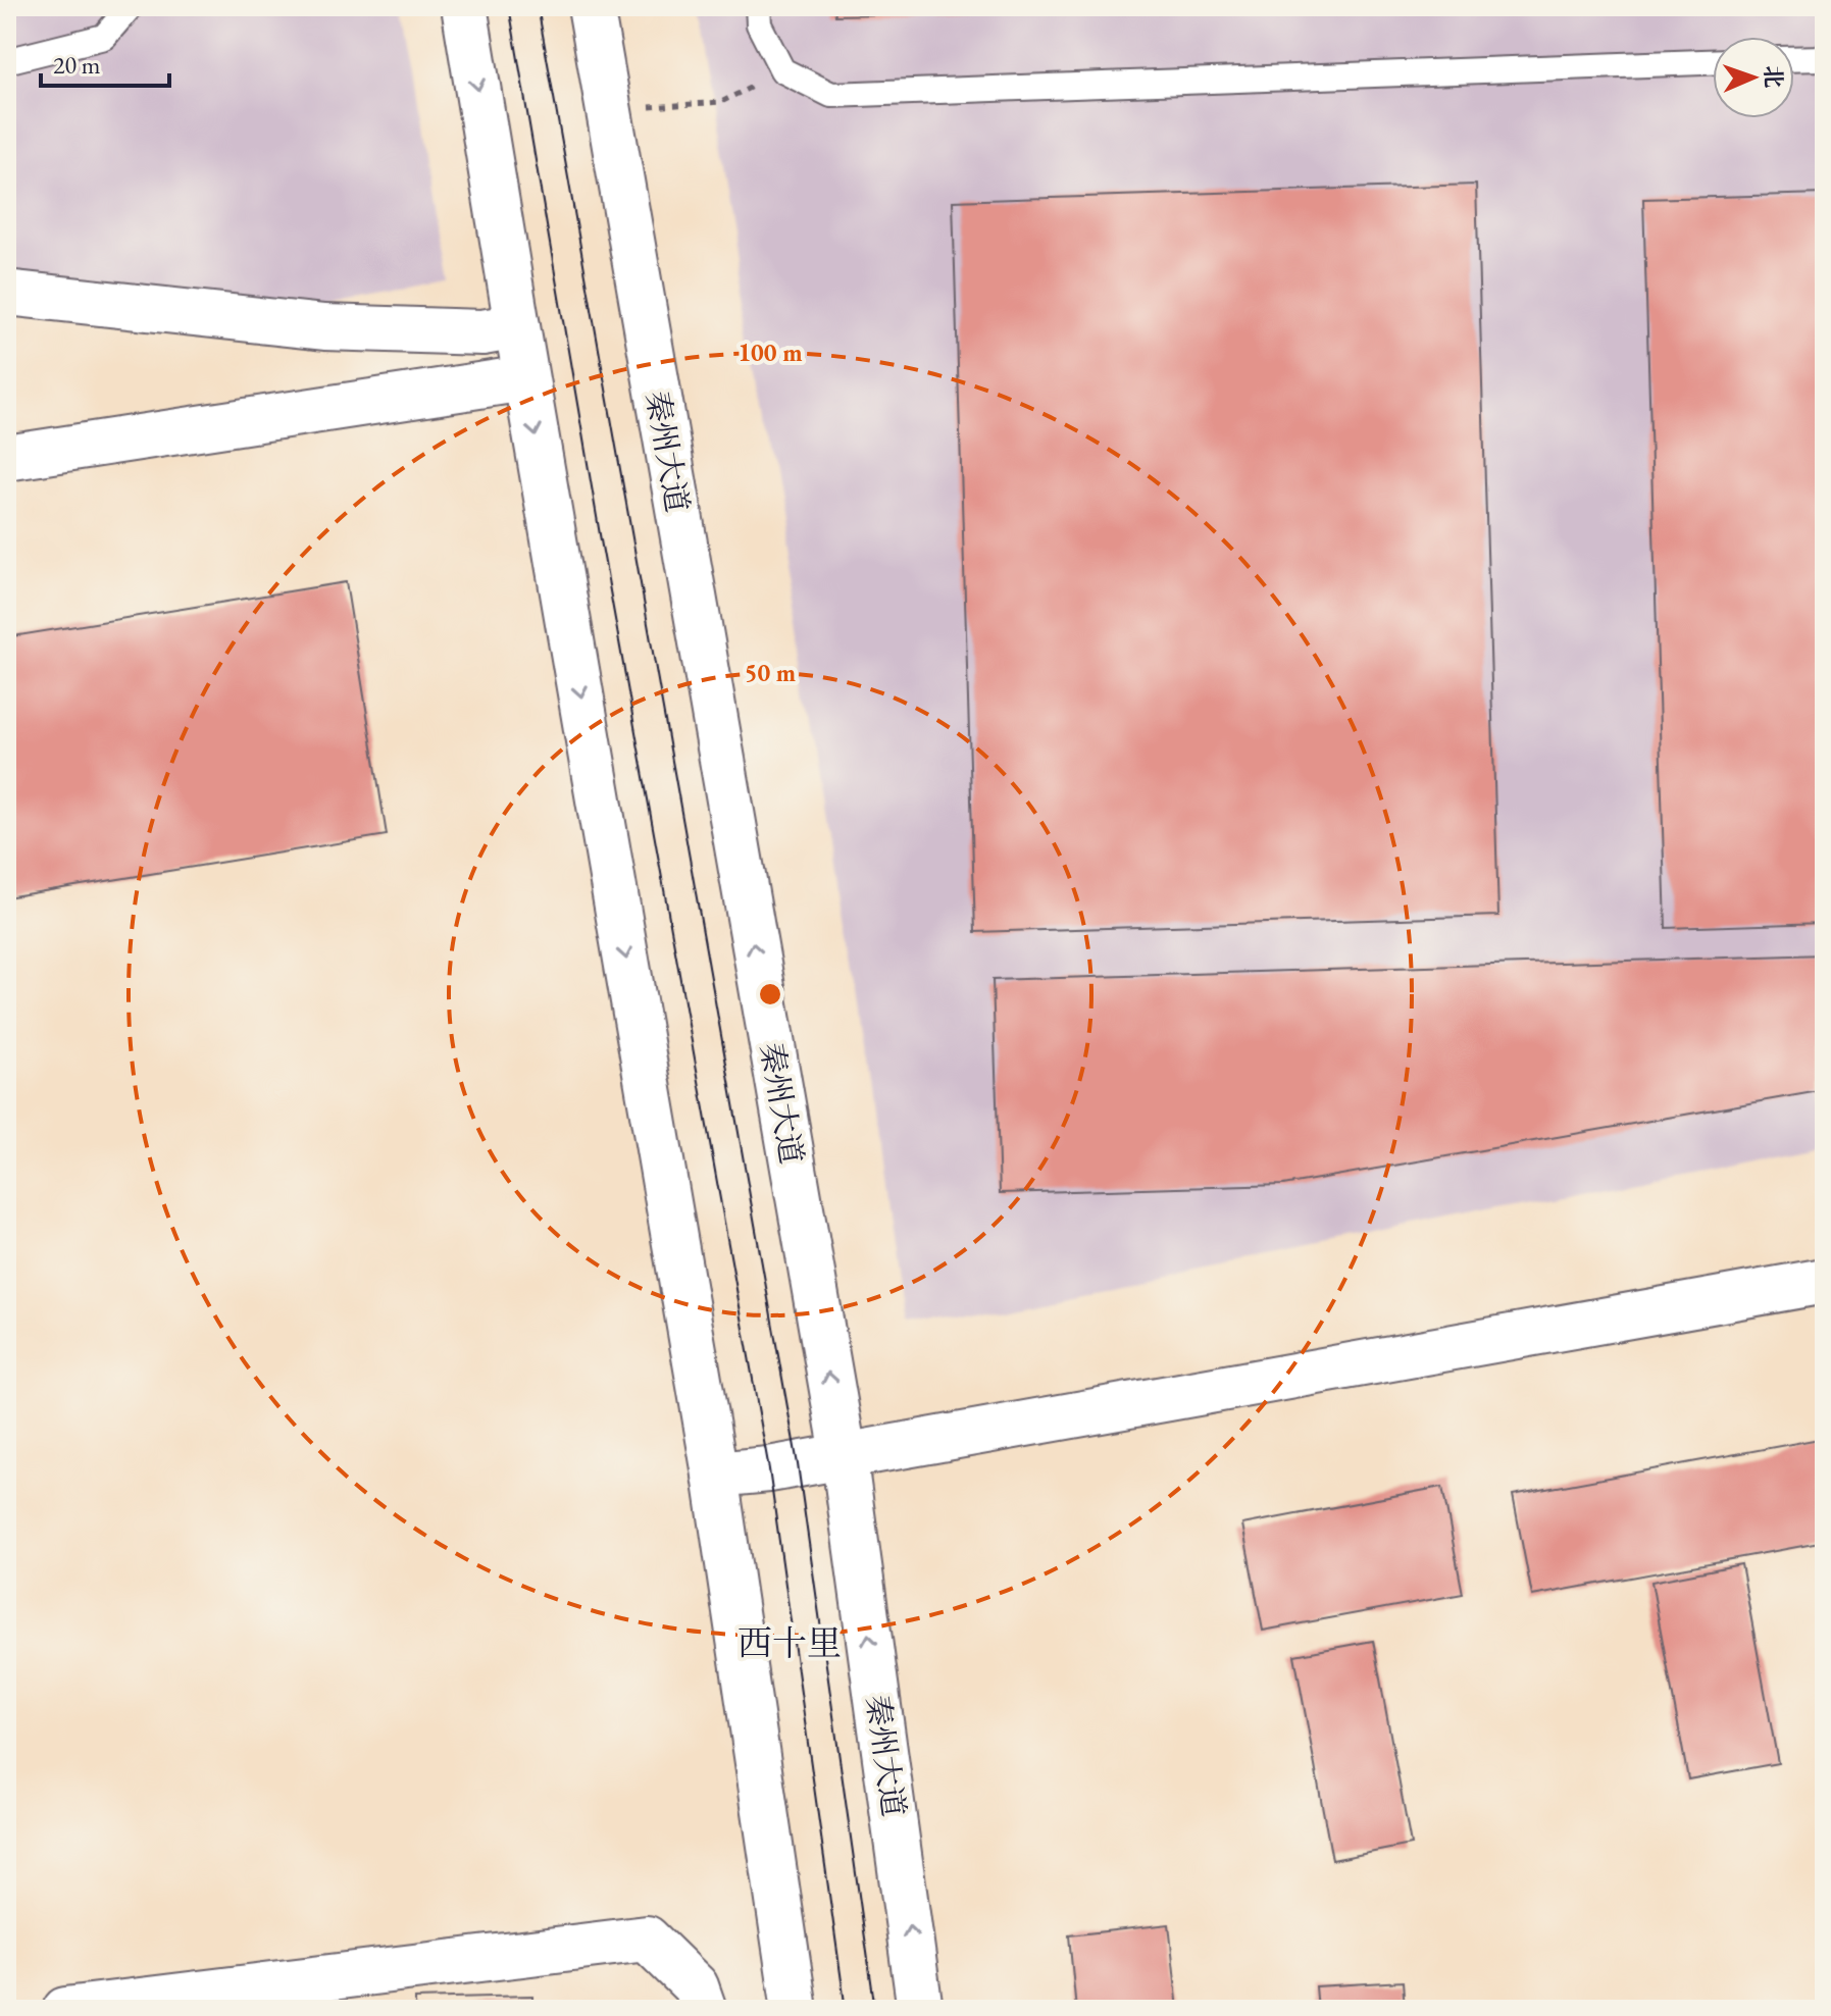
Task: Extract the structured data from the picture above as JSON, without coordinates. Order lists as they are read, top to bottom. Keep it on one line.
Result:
{"streets":{"main road":["秦州大道"]},"districts":["西十里"],"scale_bar":"20 m","north":"right","rings":["100 m","50 m"]}
